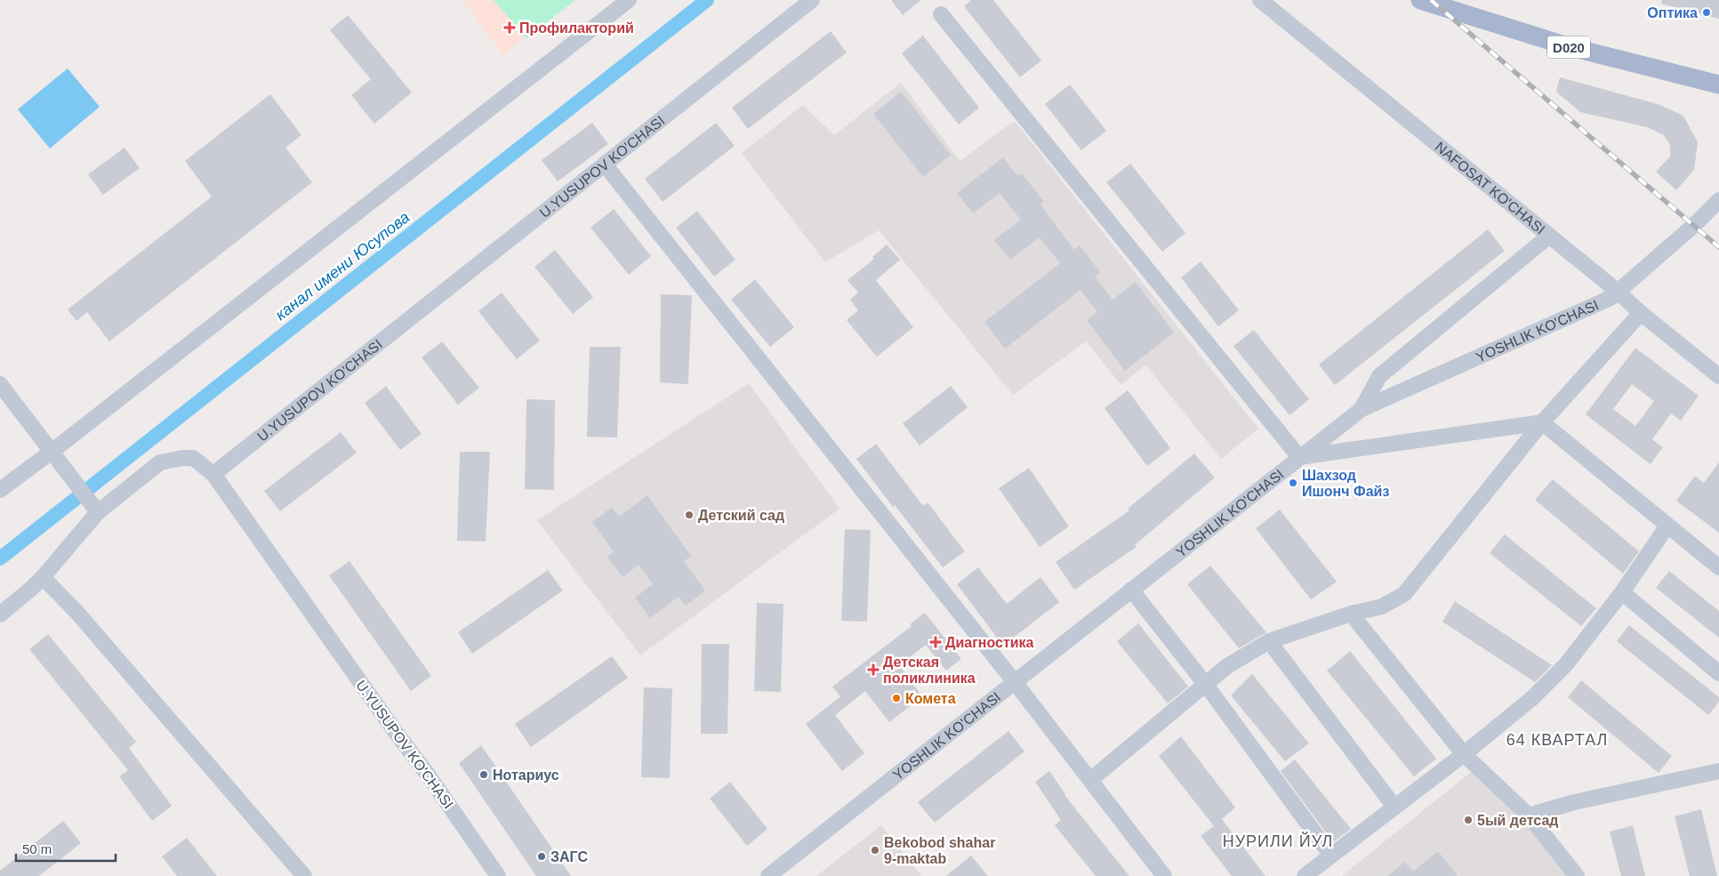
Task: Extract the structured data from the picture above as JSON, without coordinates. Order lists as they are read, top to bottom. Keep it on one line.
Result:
{"streets":{"main road":["D020"],"street":["U.YUSUPOV KO'CHASI","NAFOSAT KO'CHASI","YOSHLIK KO'CHASI"]},"crossings":[["NAFOSAT KO'CHASI","YOSHLIK KO'CHASI"]],"districts":["64 КВАРТАЛ","НУРИЛИ ЙУЛ"],"water":["канал имени Юсупова"],"places":{"other":["Оптика","Шахзод Ишонч Файз","Детский сад","Комета","Нотариус","5ый детсад","Bekobod shahar 9-maktab","ЗАГС"],"health":["Профилакторий","Диагностика","Детская поликлиника"]},"scale_bar":"50 m"}
